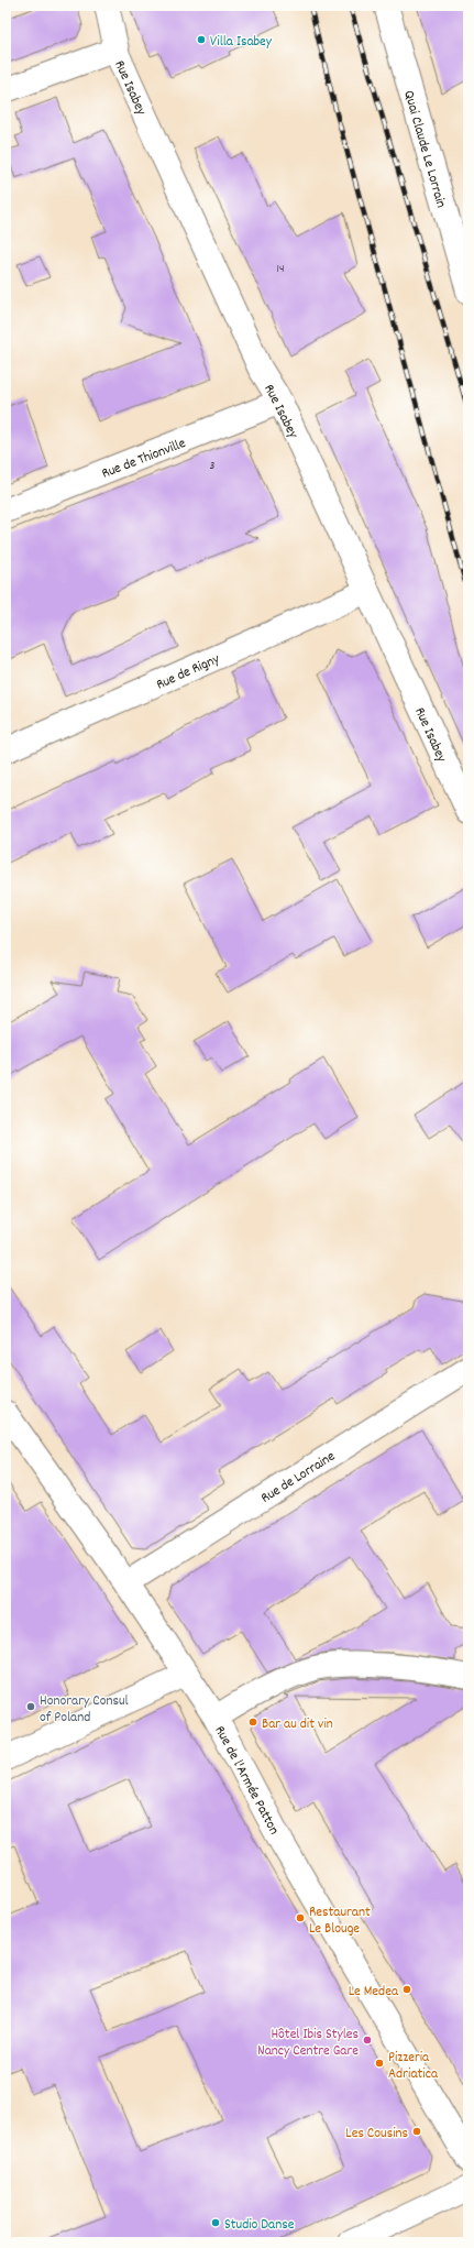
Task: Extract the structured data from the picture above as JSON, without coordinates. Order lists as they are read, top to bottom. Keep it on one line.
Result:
{"streets":{"street":["Rue Isabey","Quai Claude Le Lorrain","Rue de Thionville","Rue de Rigny","Rue de Lorraine","Rue de l'Armée Patton"]},"crossings":[["Rue Isabey","Rue de Thionville"],["Rue Isabey","Rue de Rigny"],["Rue de Lorraine","Rue de l'Armée Patton"]],"places":["Villa Isabey","Honorary Consul of Poland","Bar au dit vin","Restaurant Le Blouge","Le Medea","Hôtel Ibis Styles Nancy Centre Gare","Pizzeria Adriatica","Les Cousins","Studio Danse"],"house_numbers":["14","3"]}
